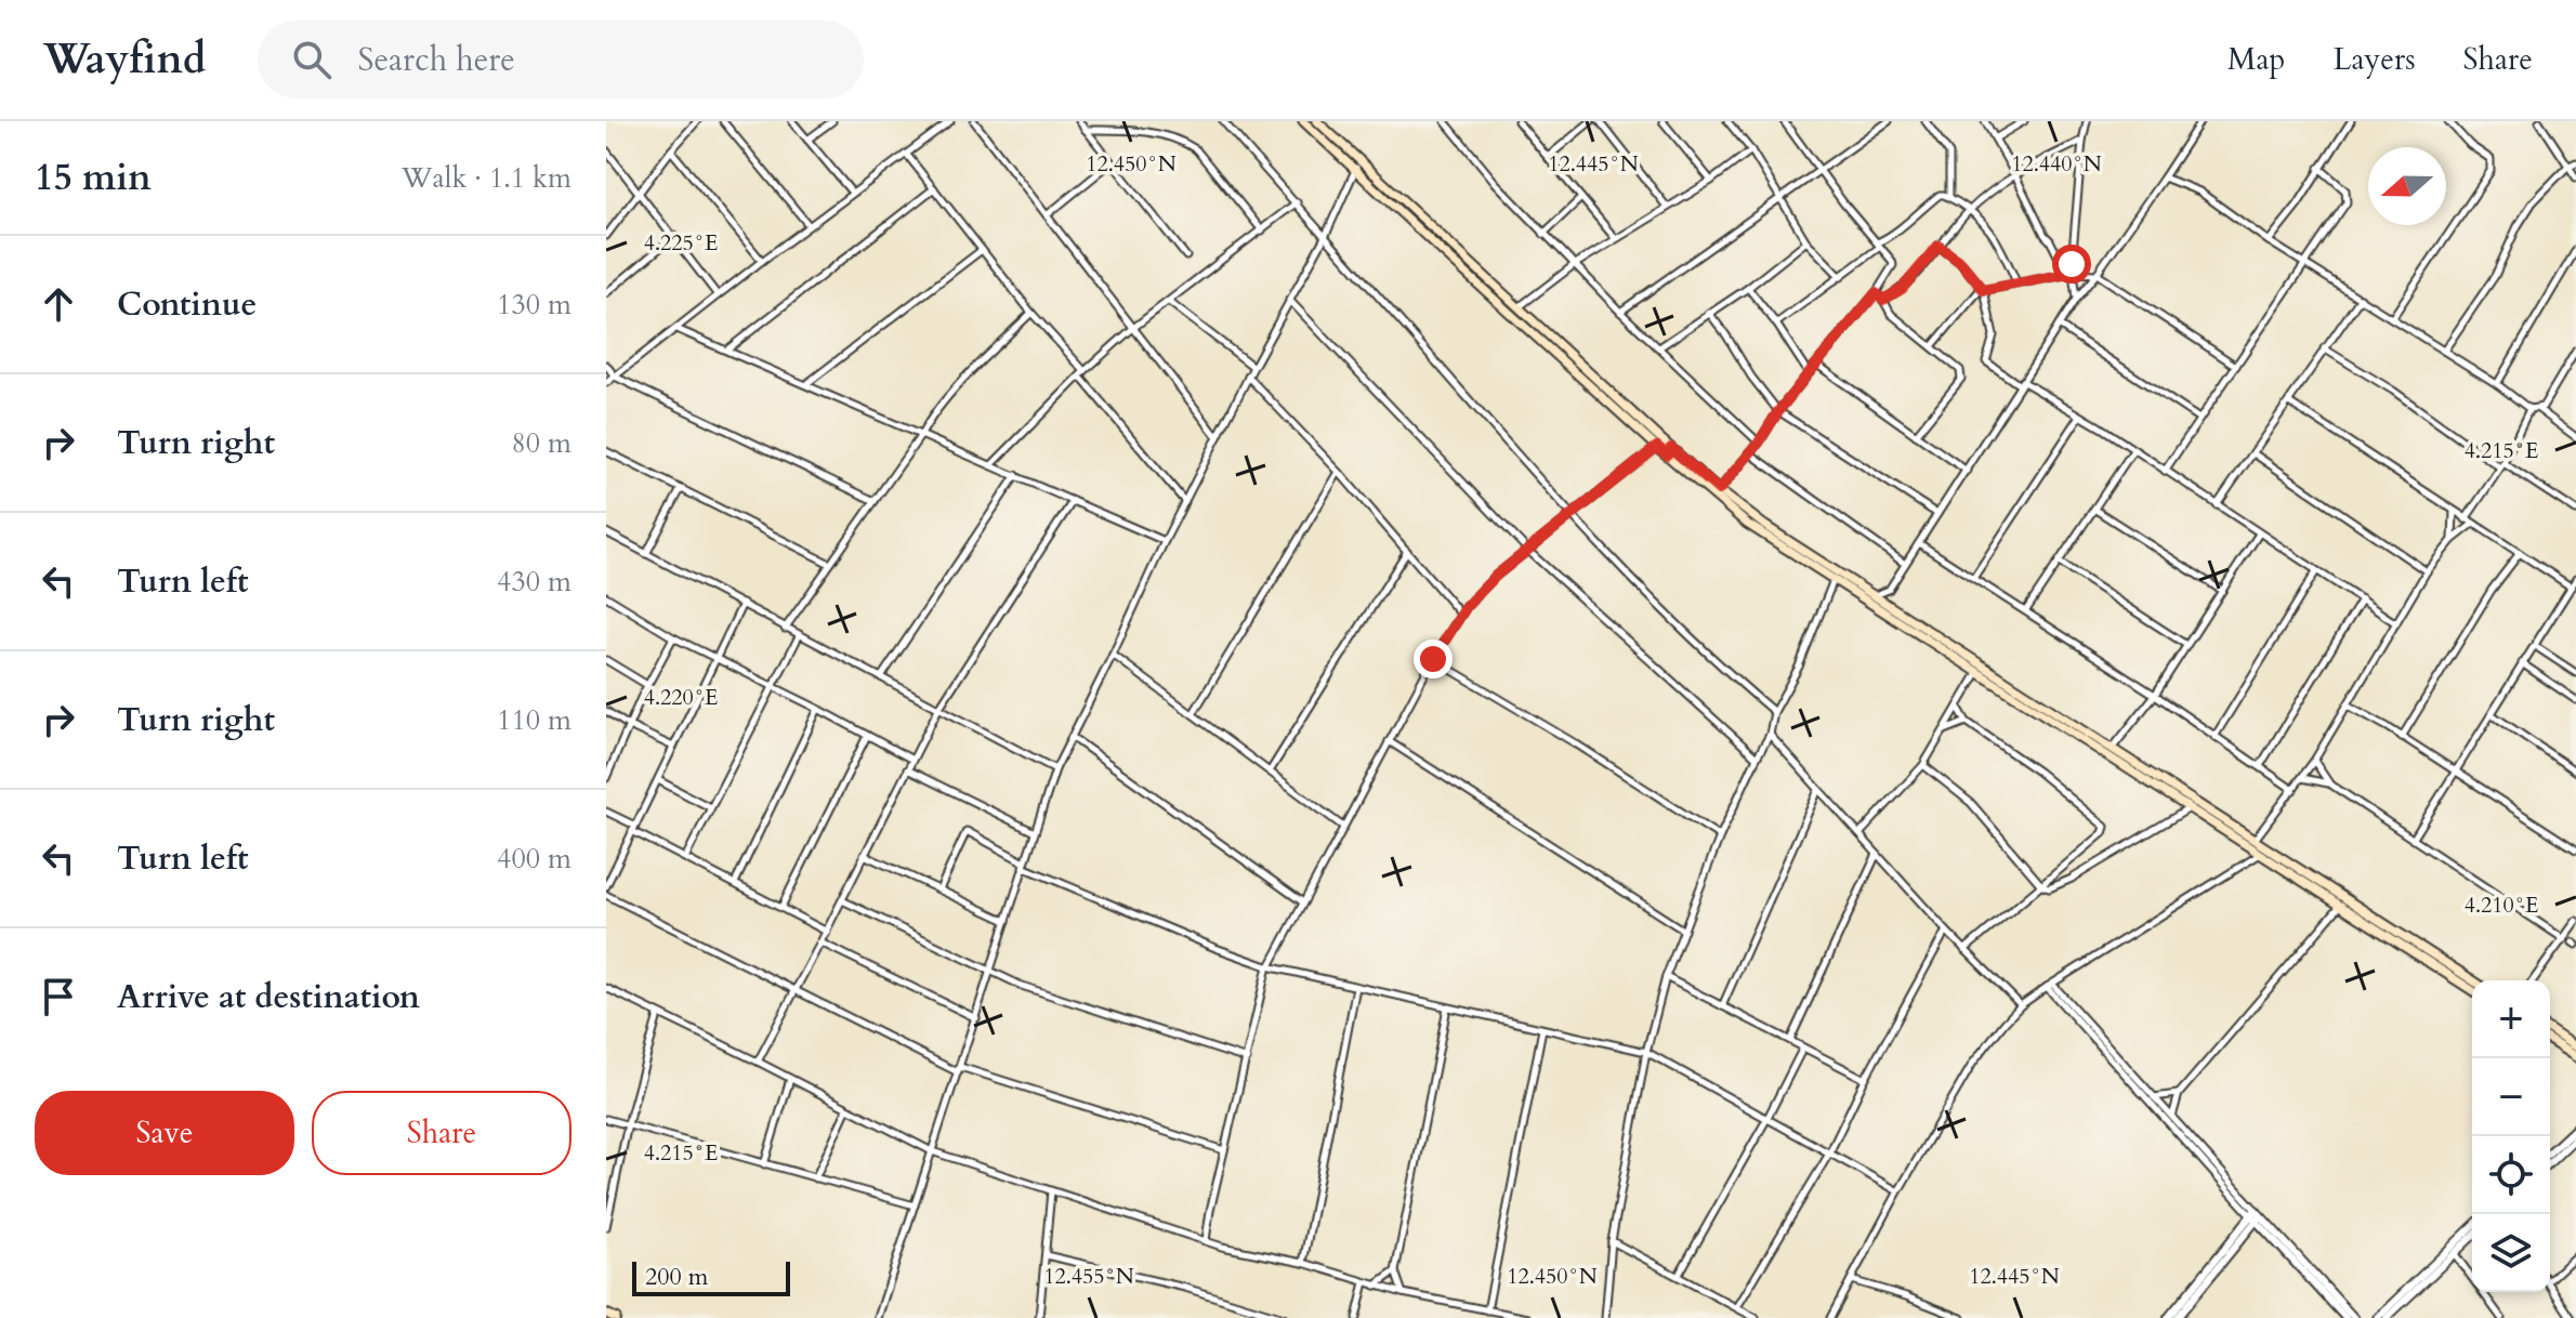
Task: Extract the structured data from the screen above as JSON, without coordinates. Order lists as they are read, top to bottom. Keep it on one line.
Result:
{"scale_bar":"200 m","north":"left","page":{"header":"Wayfind","search":"Search here","nav":["Map","Layers","Share"],"heading":["15 min","Walk · 1.1 km"],"list":[["Continue","130 m"],["Turn right","80 m"],["Turn left","430 m"],["Turn right","110 m"],["Turn left","400 m"],"Arrive at destination"],"map_buttons":["+","−"],"buttons":["Save","Share"],"scale":"200 m"},"coordinates":["12.450°N","12.445°N","12.440°N","4.225°E","4.215°E","4.220°E","4.210°E","12.455°N"]}
